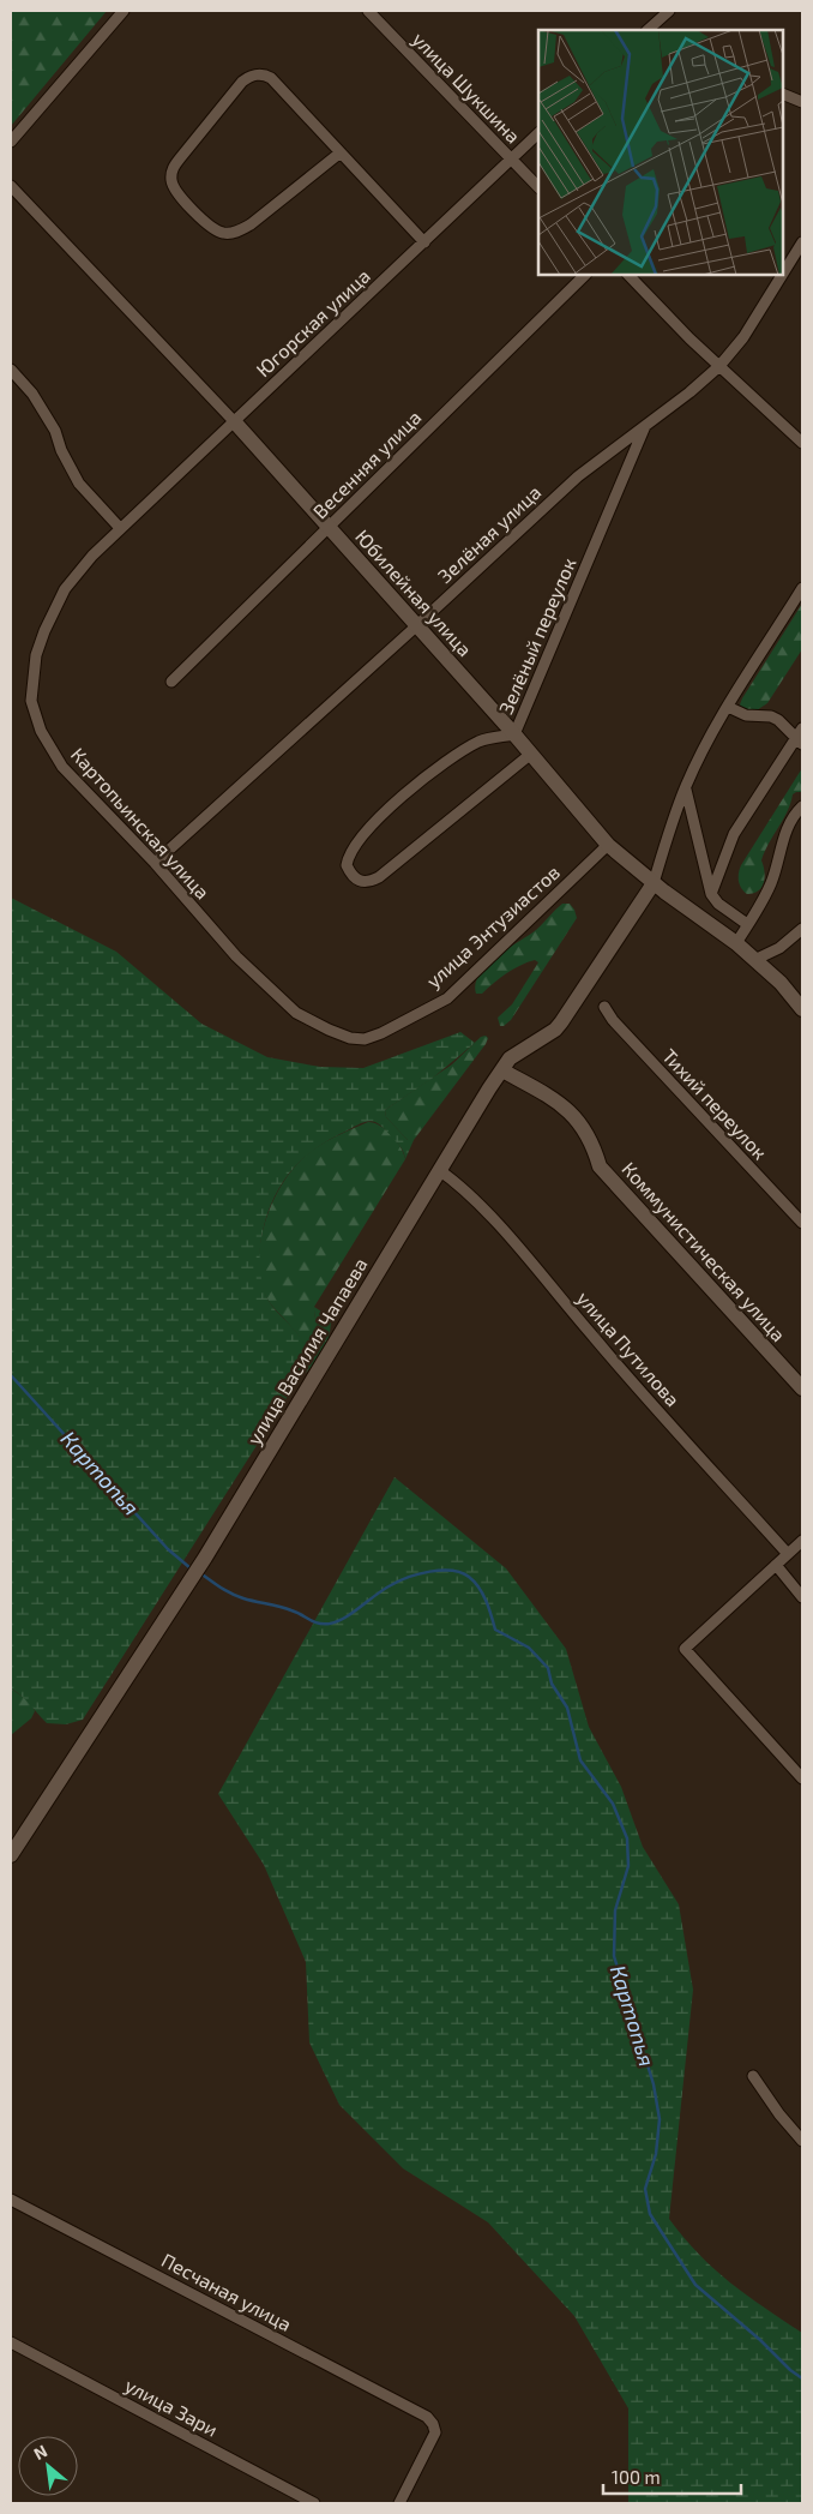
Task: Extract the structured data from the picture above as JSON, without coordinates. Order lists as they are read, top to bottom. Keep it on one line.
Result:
{"streets":{"street":["улица Шукшина","Югорская улица","Весенняя улица","Зелёная улица","Юбилейная улица","Зелёный переулок","Картопьинская улица","улица Энтузиастов","Тихий переулок","Коммунистическая улица","улица Путилова","улица Василия Чапаева","Песчаная улица","улица Зари"]},"crossings":[["улица Шукшина","Югорская улица"],["Югорская улица","Юбилейная улица"],["Югорская улица","Картопьинская улица"],["Весенняя улица","Юбилейная улица"],["Зелёная улица","Юбилейная улица"],["Зелёная улица","Зелёный переулок"],["Зелёная улица","Картопьинская улица"],["Юбилейная улица","Зелёный переулок"],["Юбилейная улица","улица Энтузиастов"],["Юбилейная улица","улица Василия Чапаева"],["Картопьинская улица","улица Энтузиастов"],["Коммунистическая улица","улица Василия Чапаева"],["улица Путилова","улица Василия Чапаева"]],"water":["Картопья"],"scale_bar":"100 m","north":"top left"}
